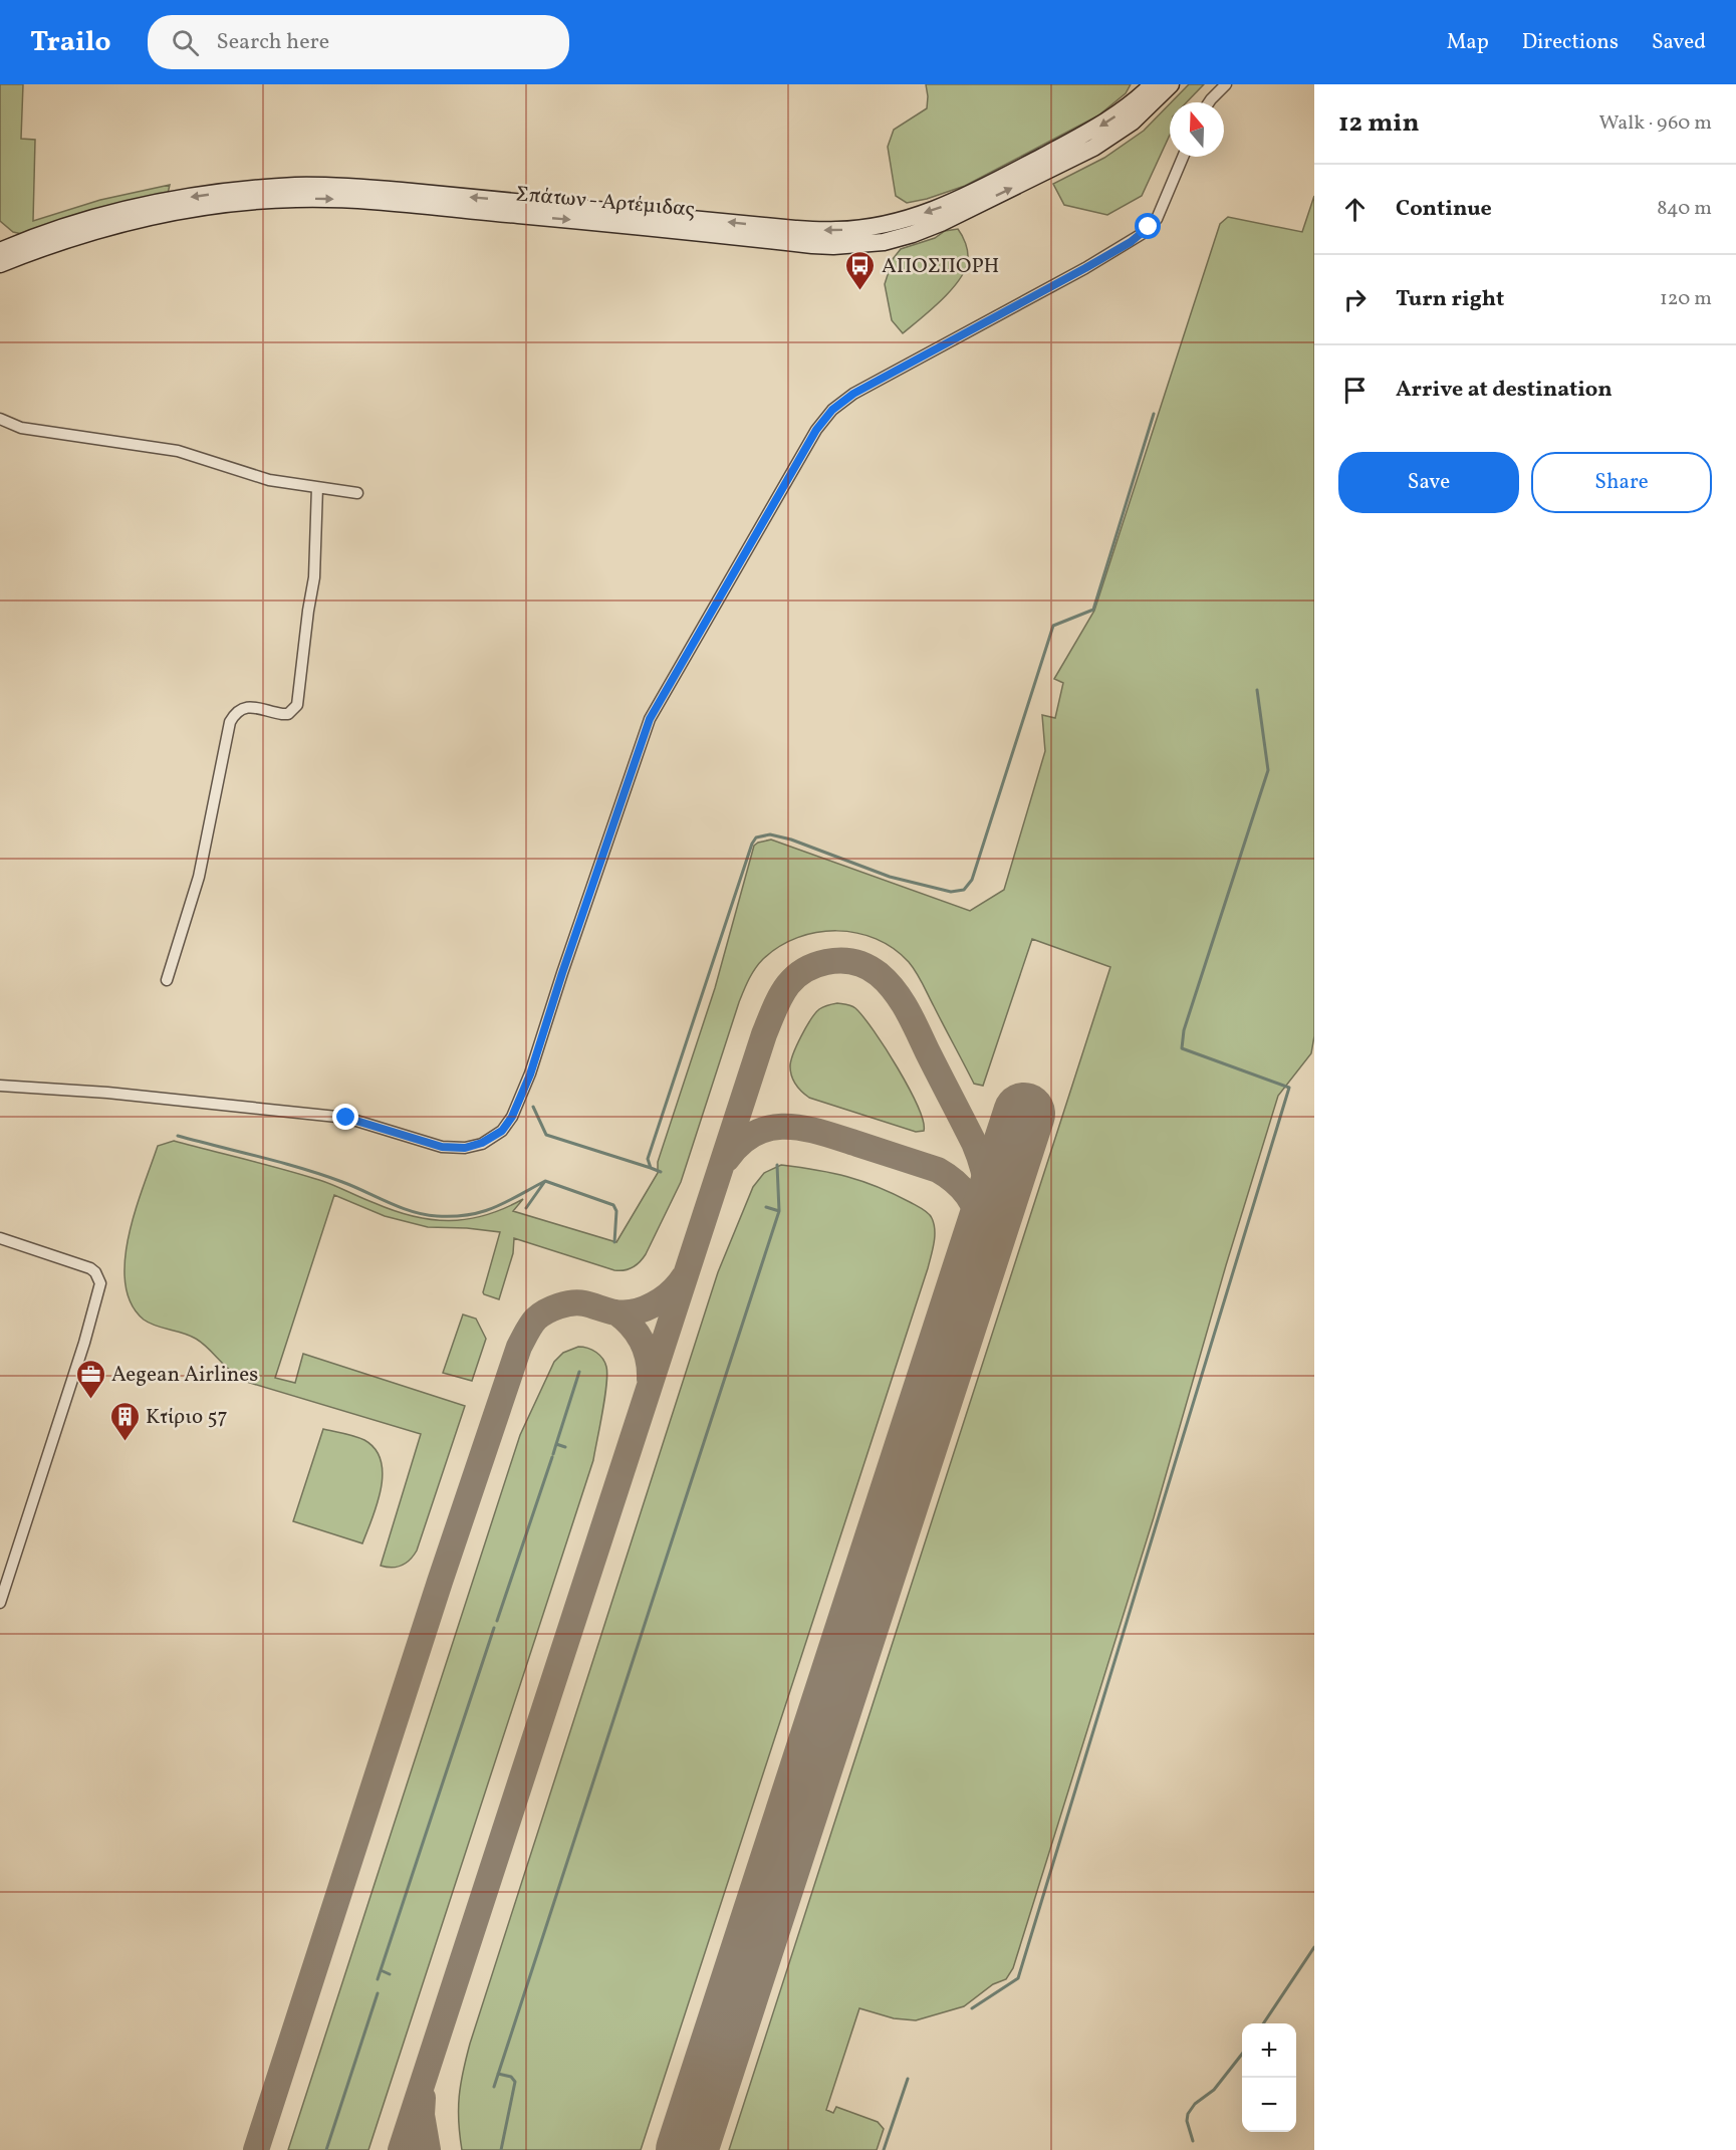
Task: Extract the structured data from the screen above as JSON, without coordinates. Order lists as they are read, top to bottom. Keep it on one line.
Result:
{"streets":{"main road":["Σπάτων - Αρτέμιδας"]},"places":{"bus stop":["ΑΠΟΣΠΟΡΗ"],"office":["Aegean Airlines"],"building":["Κτίριο 57"]},"north":"top","page":{"header":"Trailo","search":"Search here","nav":["Map","Directions","Saved"],"heading":["12 min","Walk · 960 m"],"list":[["Continue","840 m"],["Turn right","120 m"],"Arrive at destination"],"buttons":["Save","Share"],"map_buttons":["+","−"]}}
